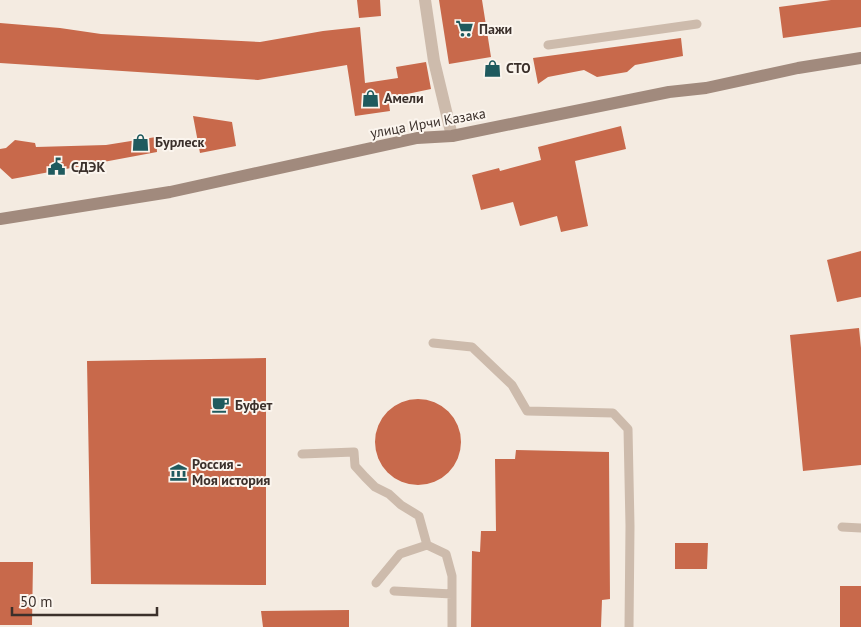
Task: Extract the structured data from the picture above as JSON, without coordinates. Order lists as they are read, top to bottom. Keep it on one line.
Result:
{"streets":{"main road":["улица Ирчи Казака"]},"places":{"supermarket":["Пажи"],"shop":["СТО","Амели","Бурлеск"],"public building":["СДЭК"],"cafe":["Буфет"],"museum":["Россия - Моя история"]},"scale_bar":"50 m"}
